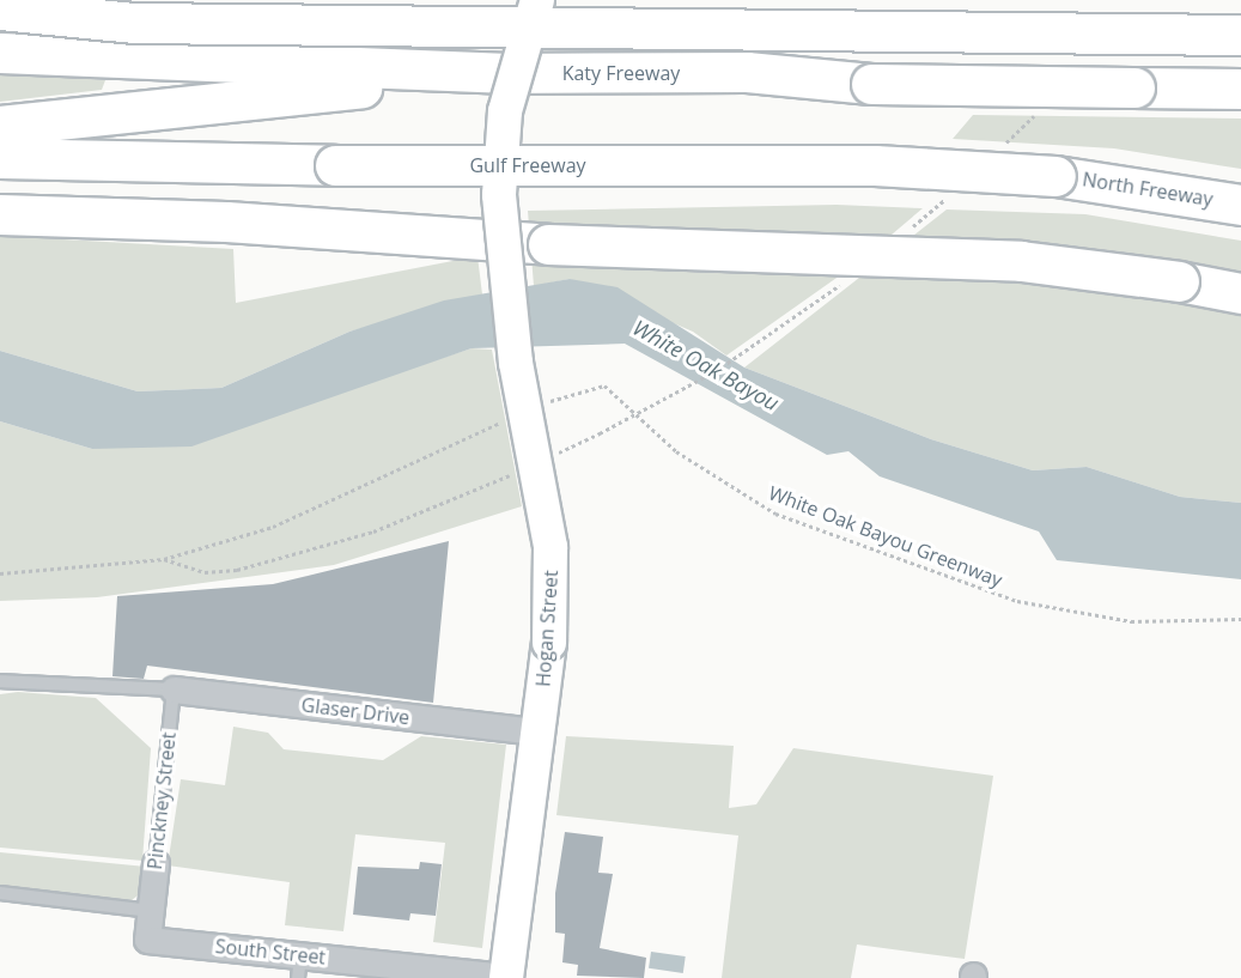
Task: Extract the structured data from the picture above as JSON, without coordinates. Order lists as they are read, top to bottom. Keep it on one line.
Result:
{"streets":{"highway":["Katy Freeway","Gulf Freeway","North Freeway"],"main road":["Hogan Street"],"street":["Glaser Drive","Pinckney Street","South Street"],"path":["White Oak Bayou Greenway"]},"crossings":[["Gulf Freeway","North Freeway"],["Hogan Street","Glaser Drive"],["Hogan Street","South Street"],["Glaser Drive","Pinckney Street"],["Pinckney Street","South Street"]],"water":["White Oak Bayou"]}
